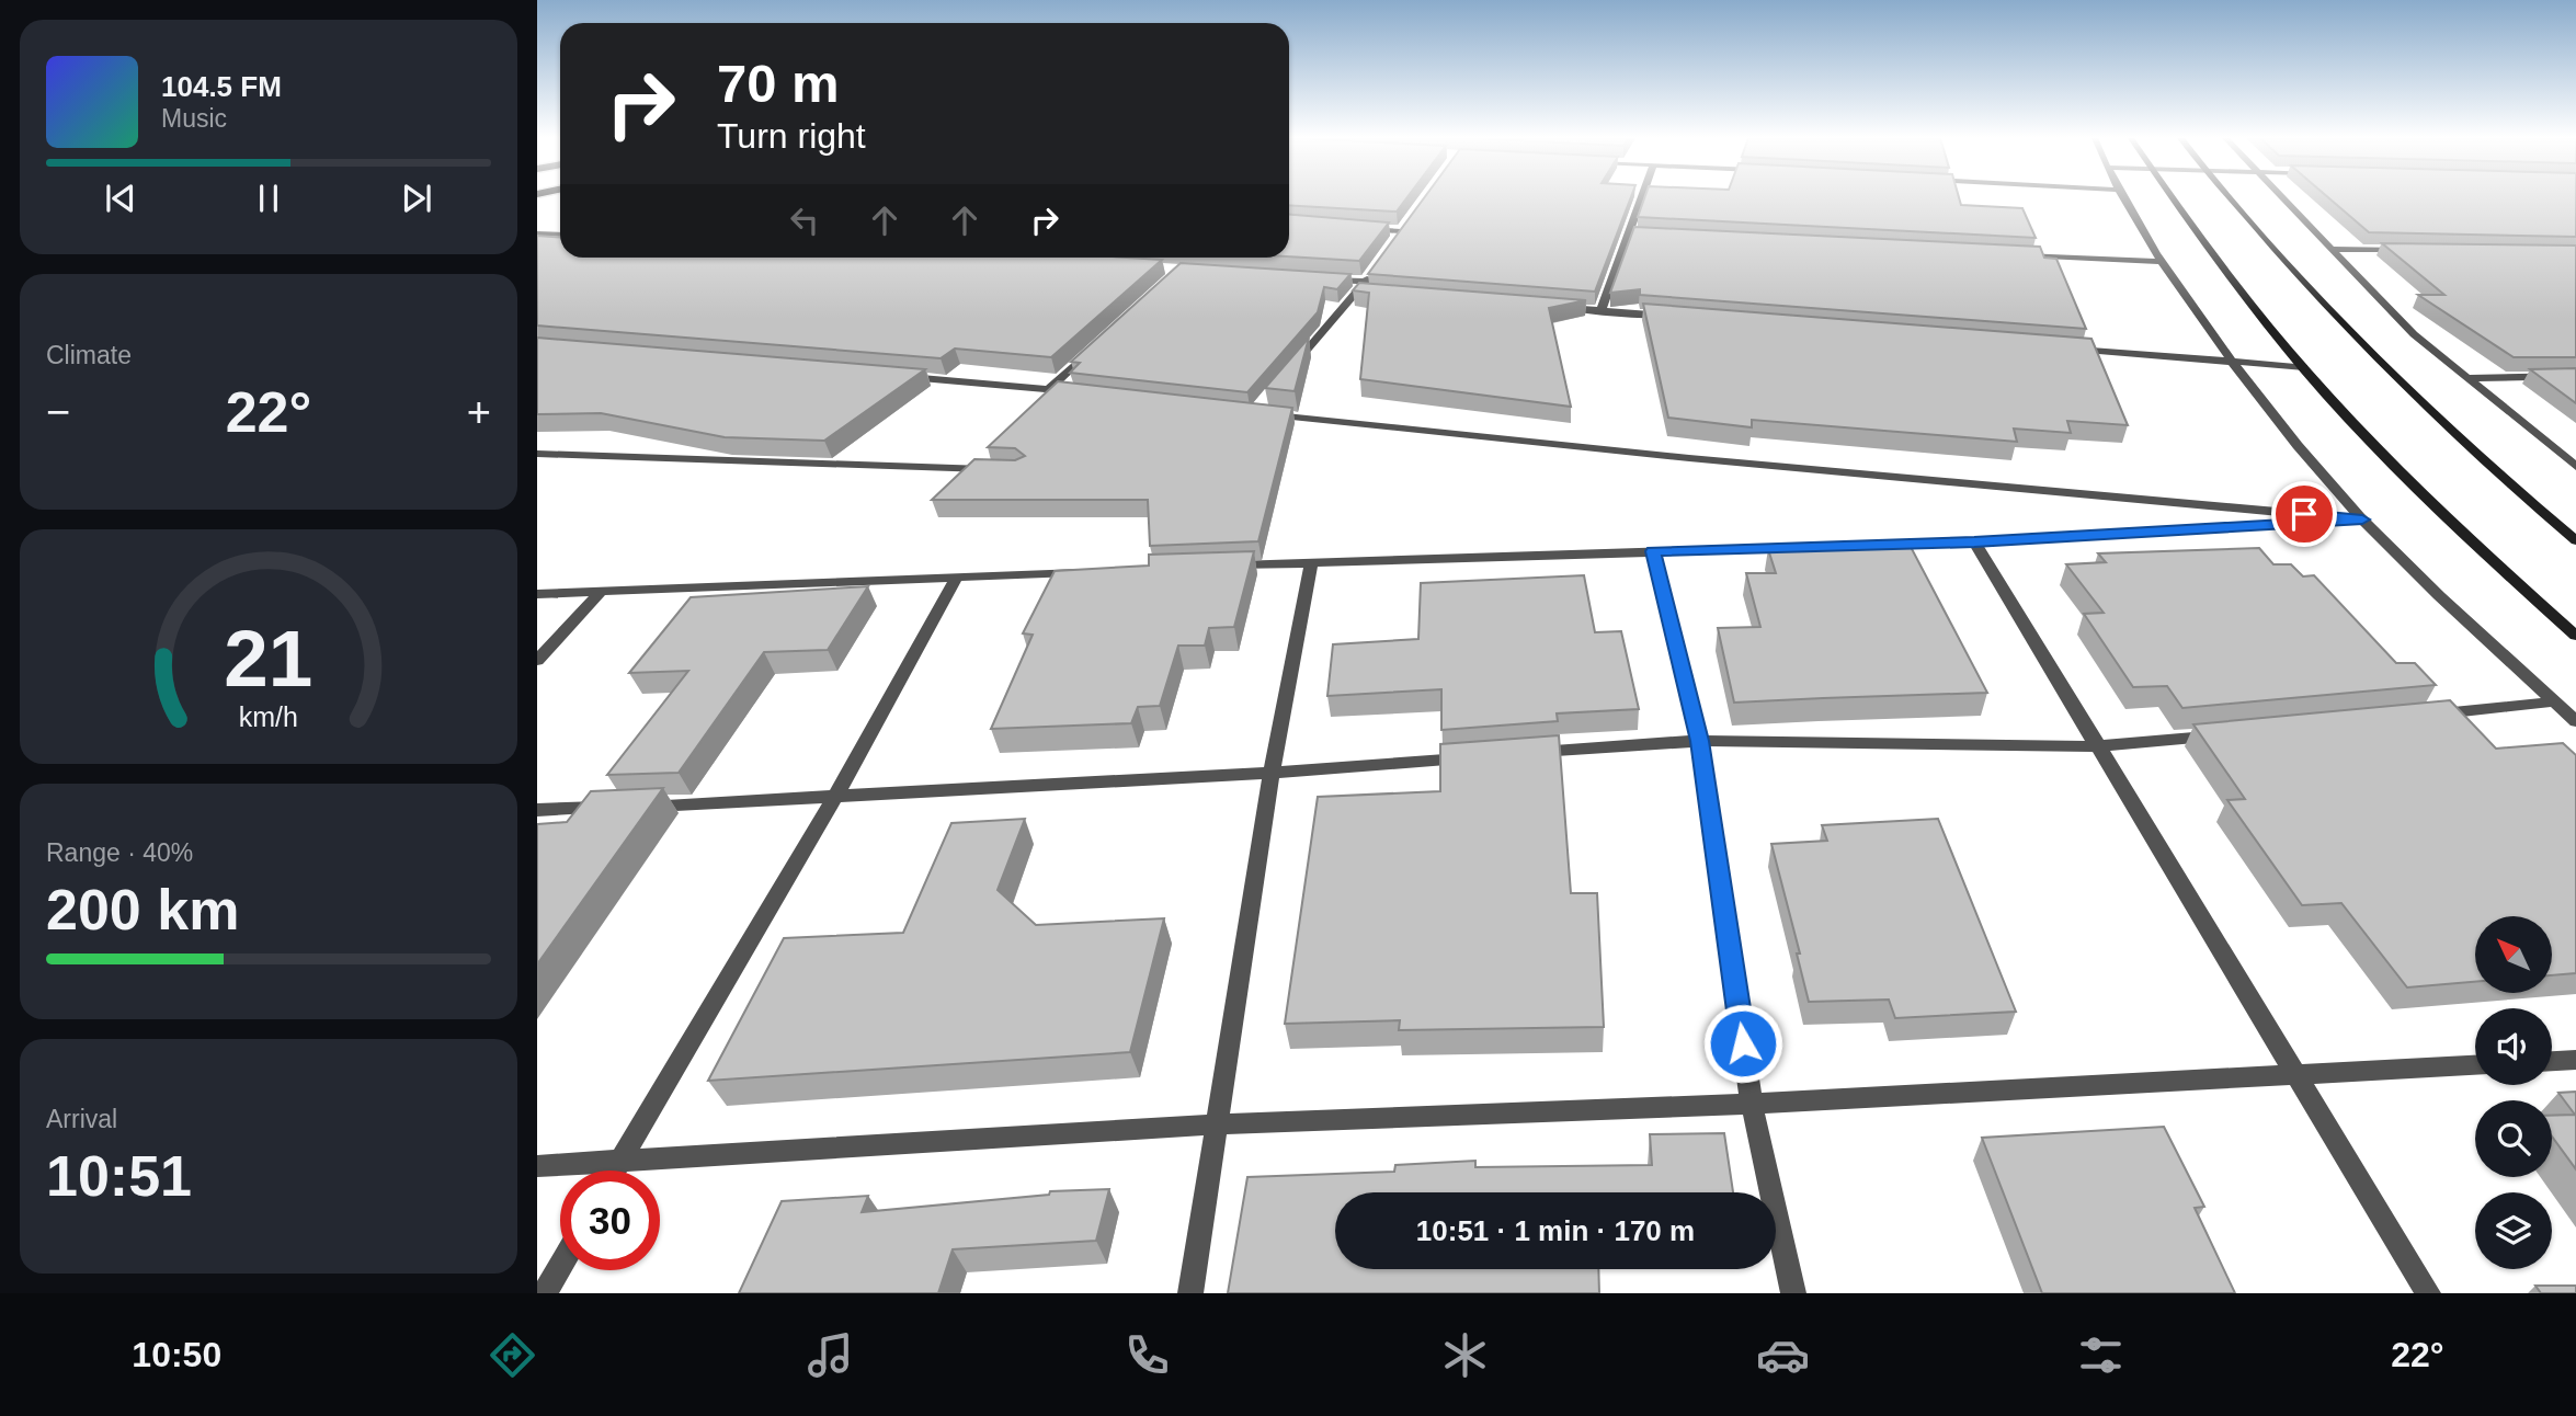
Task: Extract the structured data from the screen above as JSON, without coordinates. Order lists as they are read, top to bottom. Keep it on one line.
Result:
{"north":"top left","page":{"turn":["70 m","Turn right"],"song":["104.5 FM","Music"],"tile":["Climate",["Range · 40%","200 km"],["Arrival","10:51"]],"heat":["−","22°","+"],"limit":"30","trip":"10:51 · 1 min · 170 m","tabs":["10:50","22°"],"gauge":["21","km/h"]}}
